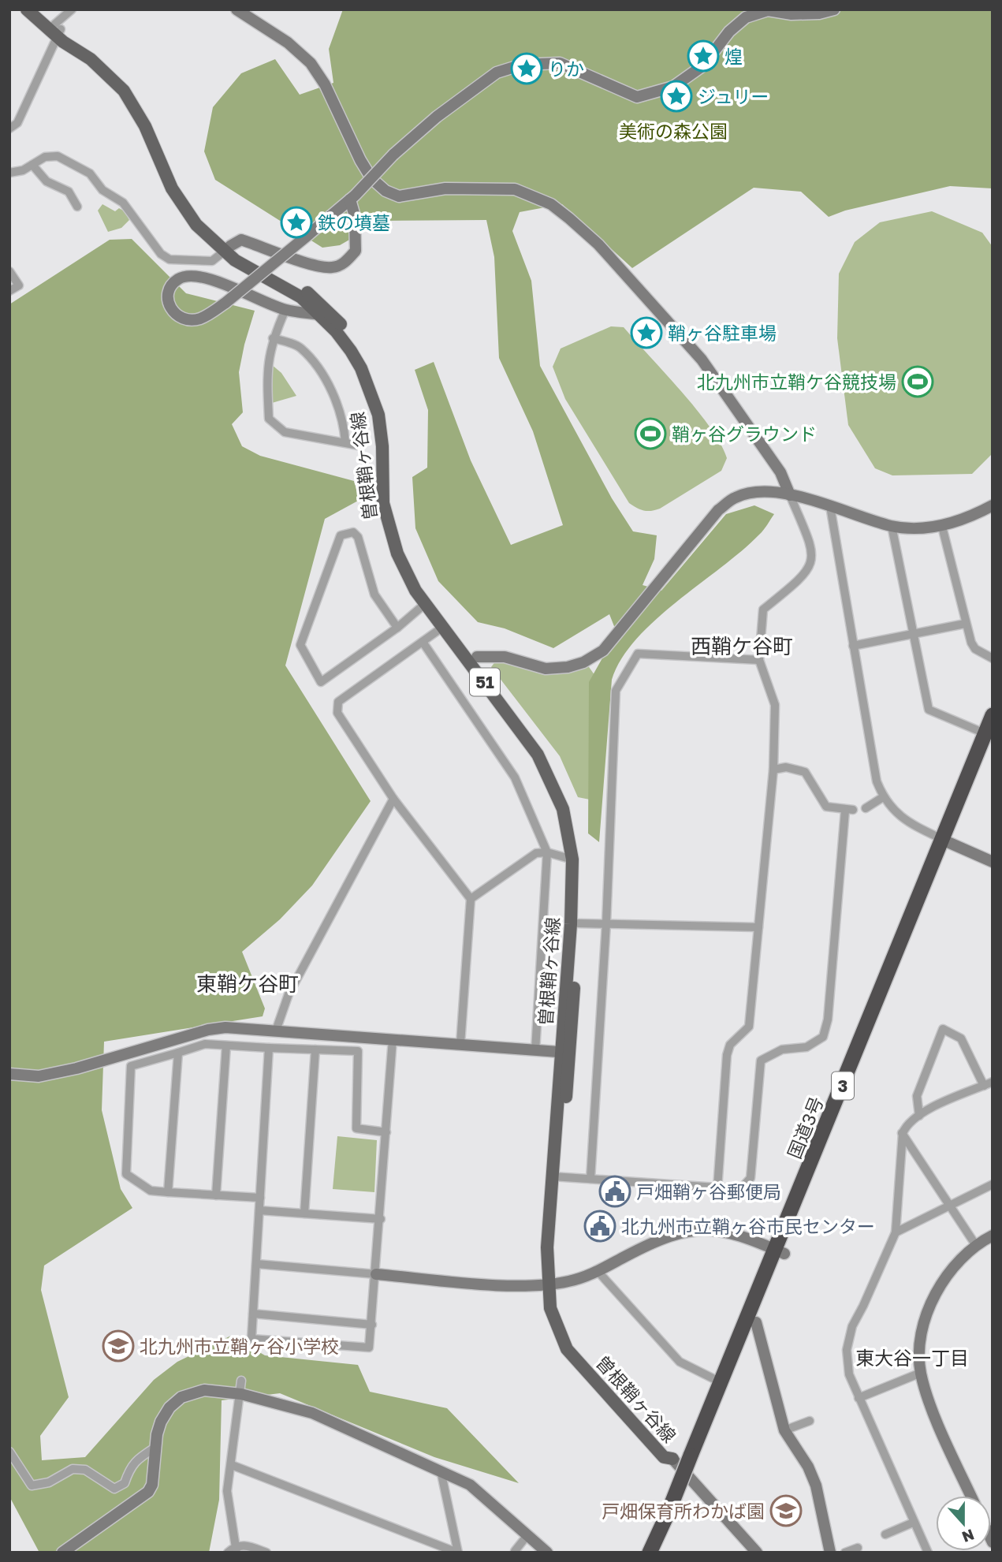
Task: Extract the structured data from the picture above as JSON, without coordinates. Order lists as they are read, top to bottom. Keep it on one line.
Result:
{"streets":{"highway":["3","国道3号"],"main road":["曽根鞘ヶ谷線","51"]},"districts":["西鞘ケ谷町","東鞘ケ谷町","東大谷一丁目"],"parks":["美術の森公園"],"places":{"place":["煌","りか","ジュリー","鉄の墳墓","鞘ヶ谷駐車場"],"sports":["北九州市立鞘ケ谷競技場","鞘ヶ谷グラウンド"],"public building":["戸畑鞘ヶ谷郵便局","北九州市立鞘ヶ谷市民センター"],"school or university":["北九州市立鞘ヶ谷小学校","戸畑保育所わかば園"]},"north":"bottom"}
